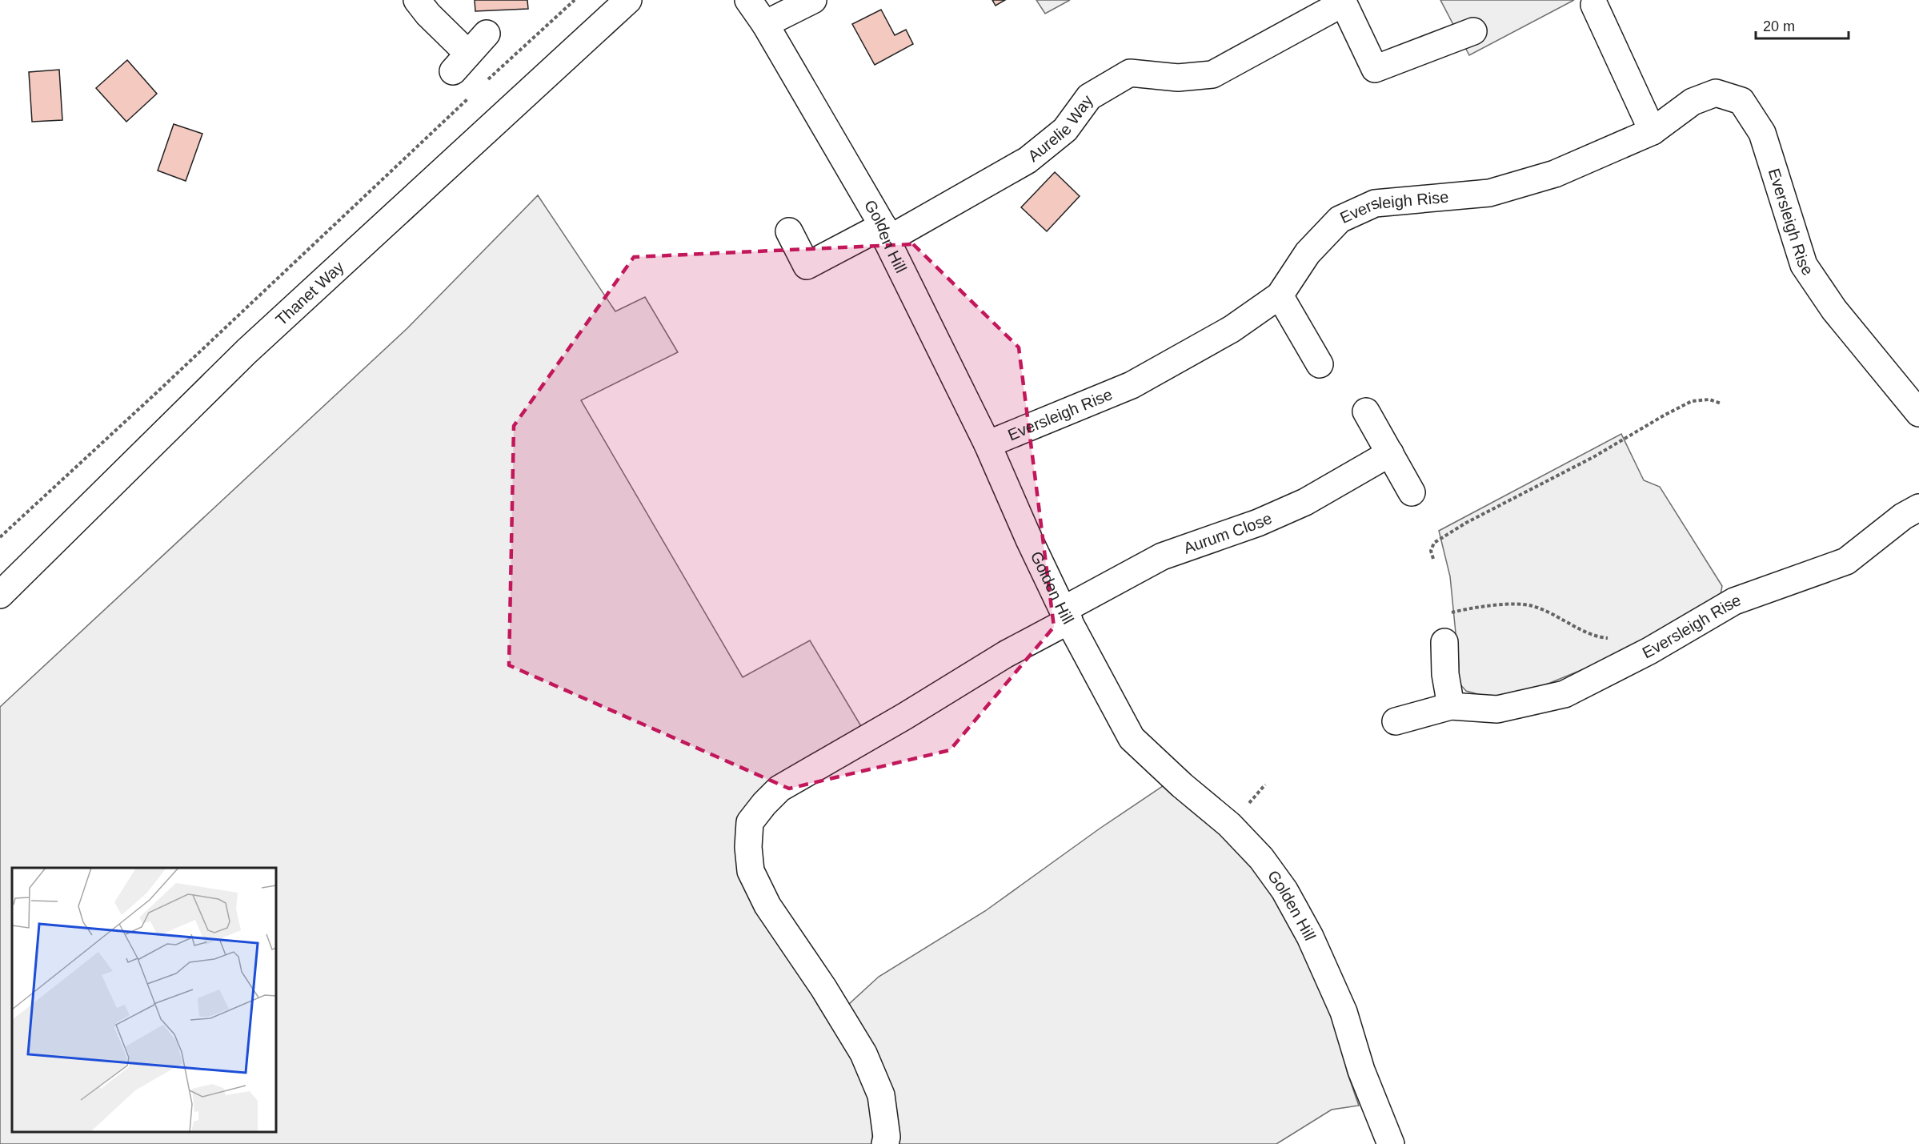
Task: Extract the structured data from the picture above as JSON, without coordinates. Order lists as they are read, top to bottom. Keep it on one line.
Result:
{"streets":{"street":["Aurelie Way","Eversleigh Rise","Golden Hill","Thanet Way","Aurum Close"]},"crossings":[["Aurelie Way","Golden Hill"],["Eversleigh Rise","Golden Hill"],["Golden Hill","Aurum Close"]],"scale_bar":"20 m"}
